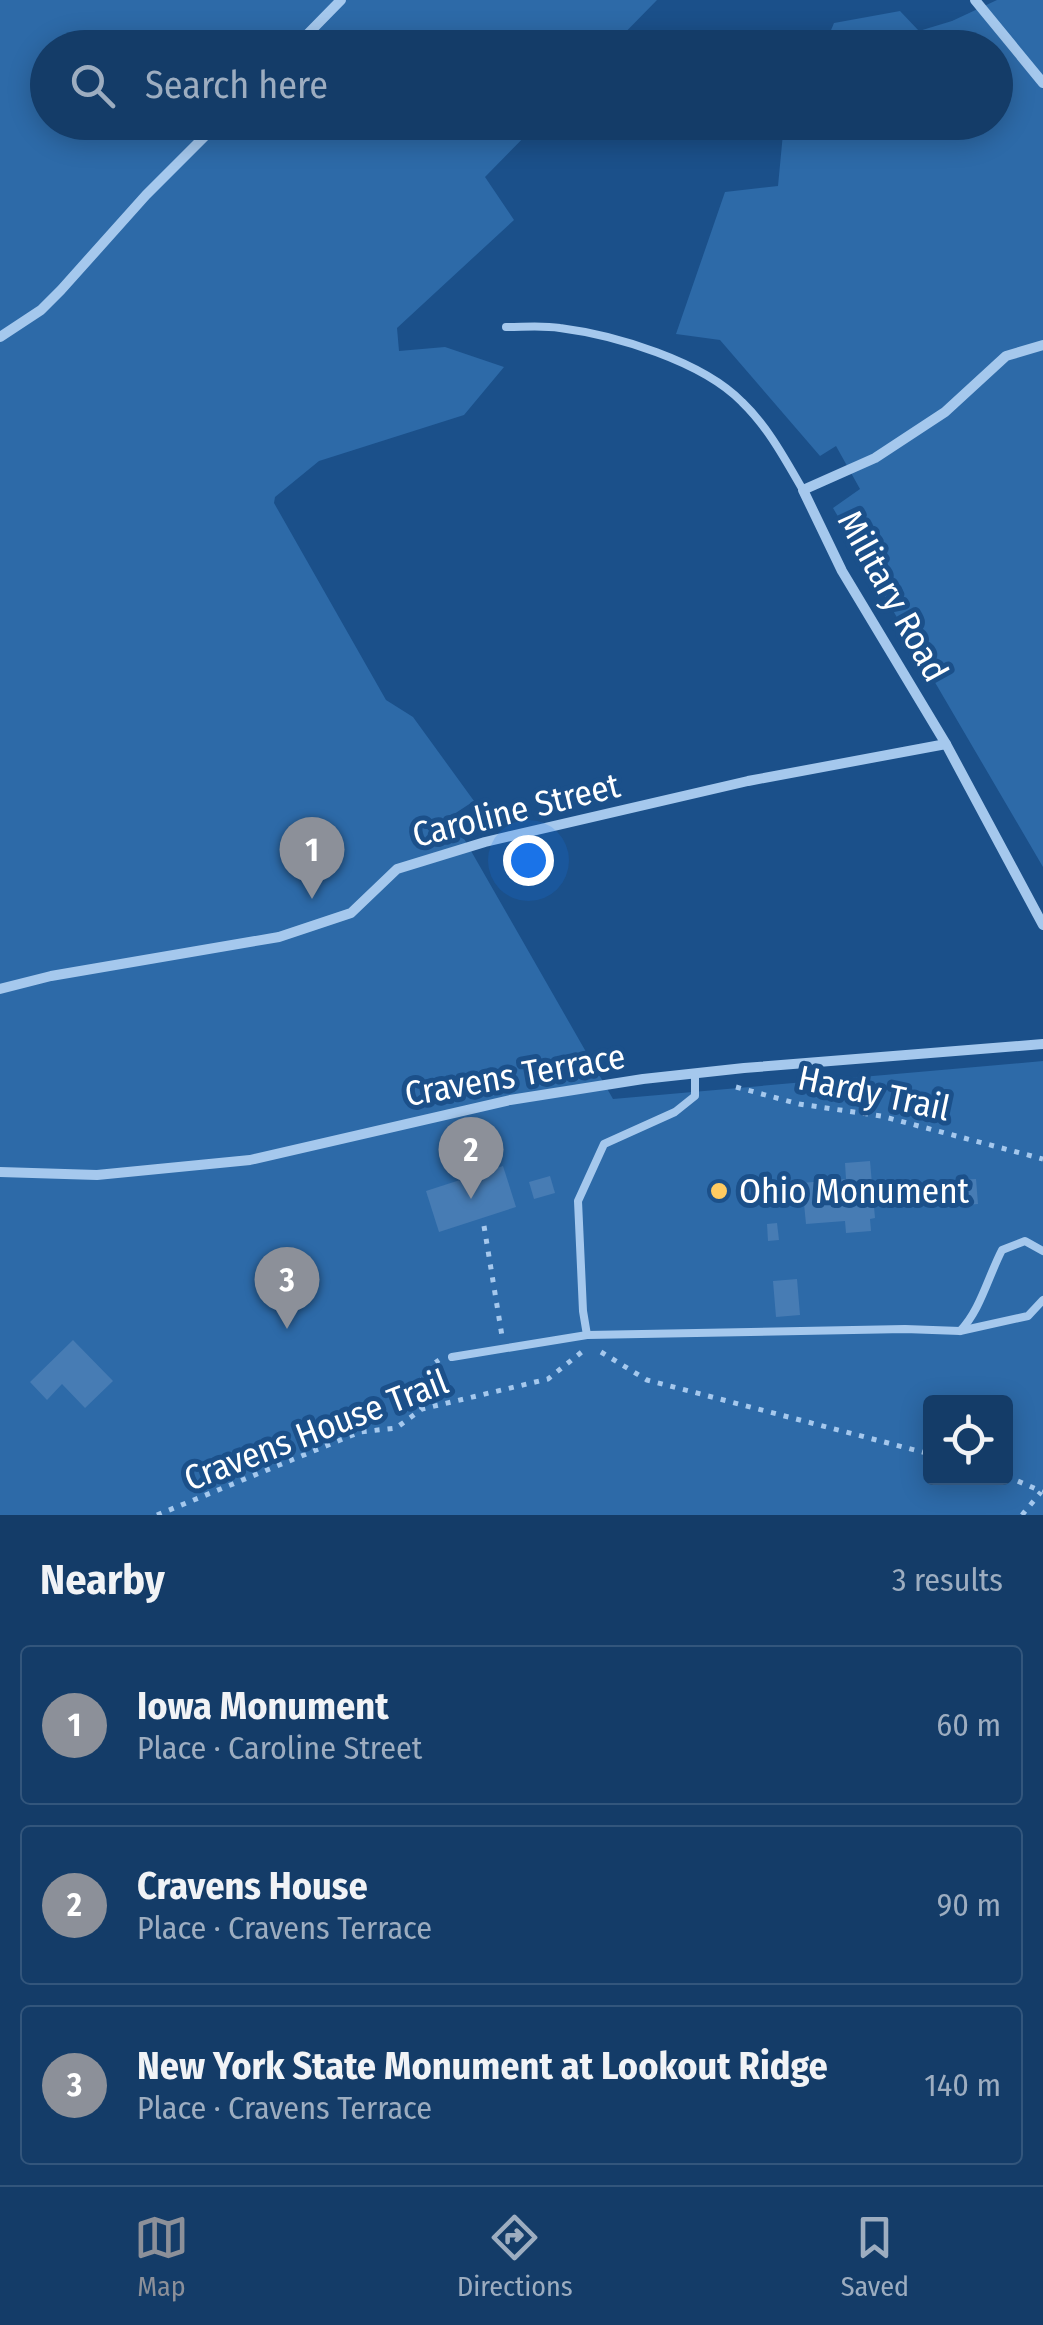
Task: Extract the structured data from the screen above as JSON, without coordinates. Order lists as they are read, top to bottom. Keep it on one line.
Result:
{"streets":{"street":["Military Road","Caroline Street","Cravens Terrace"],"path":["Hardy Trail","Cravens House Trail"]},"crossings":[["Military Road","Caroline Street"]],"places":["Ohio Monument"],"page":{"search":"Search here","pins":["1","2","3"],"heading":["Nearby","3 results"],"list":[{"mark":"1","name":"Iowa Monument","note":"Place · Caroline Street","value":"60 m"},{"mark":"2","name":"Cravens House","note":"Place · Cravens Terrace","value":"90 m"},{"mark":"3","name":"New York State Monument at Lookout Ridge","note":"Place · Cravens Terrace","value":"140 m"}],"nav":["Map","Directions","Saved"]}}
